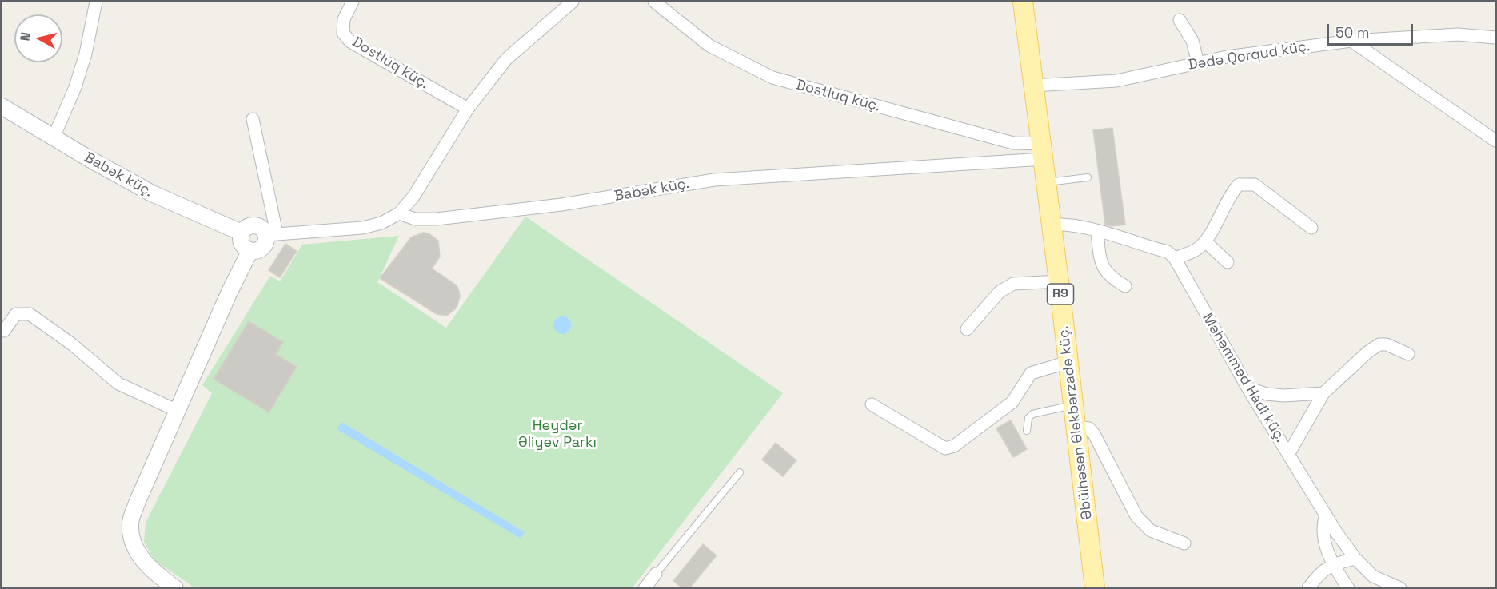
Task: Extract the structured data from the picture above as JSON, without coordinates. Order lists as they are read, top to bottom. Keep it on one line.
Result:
{"streets":{"main road":["R9","Əbülhəsən Ələkbərzadə küç."],"street":["Dədə Qorqud küç.","Dostluq küç.","Babək küç.","Məhəmməd Hadi küç."]},"crossings":[["Dədə Qorqud küç.","Əbülhəsən Ələkbərzadə küç."],["Dostluq küç.","Babək küç."],["Dostluq küç.","Əbülhəsən Ələkbərzadə küç."],["Babək küç.","Əbülhəsən Ələkbərzadə küç."]],"parks":["Heydər Əliyev Parkı"],"scale_bar":"50 m","north":"left"}
